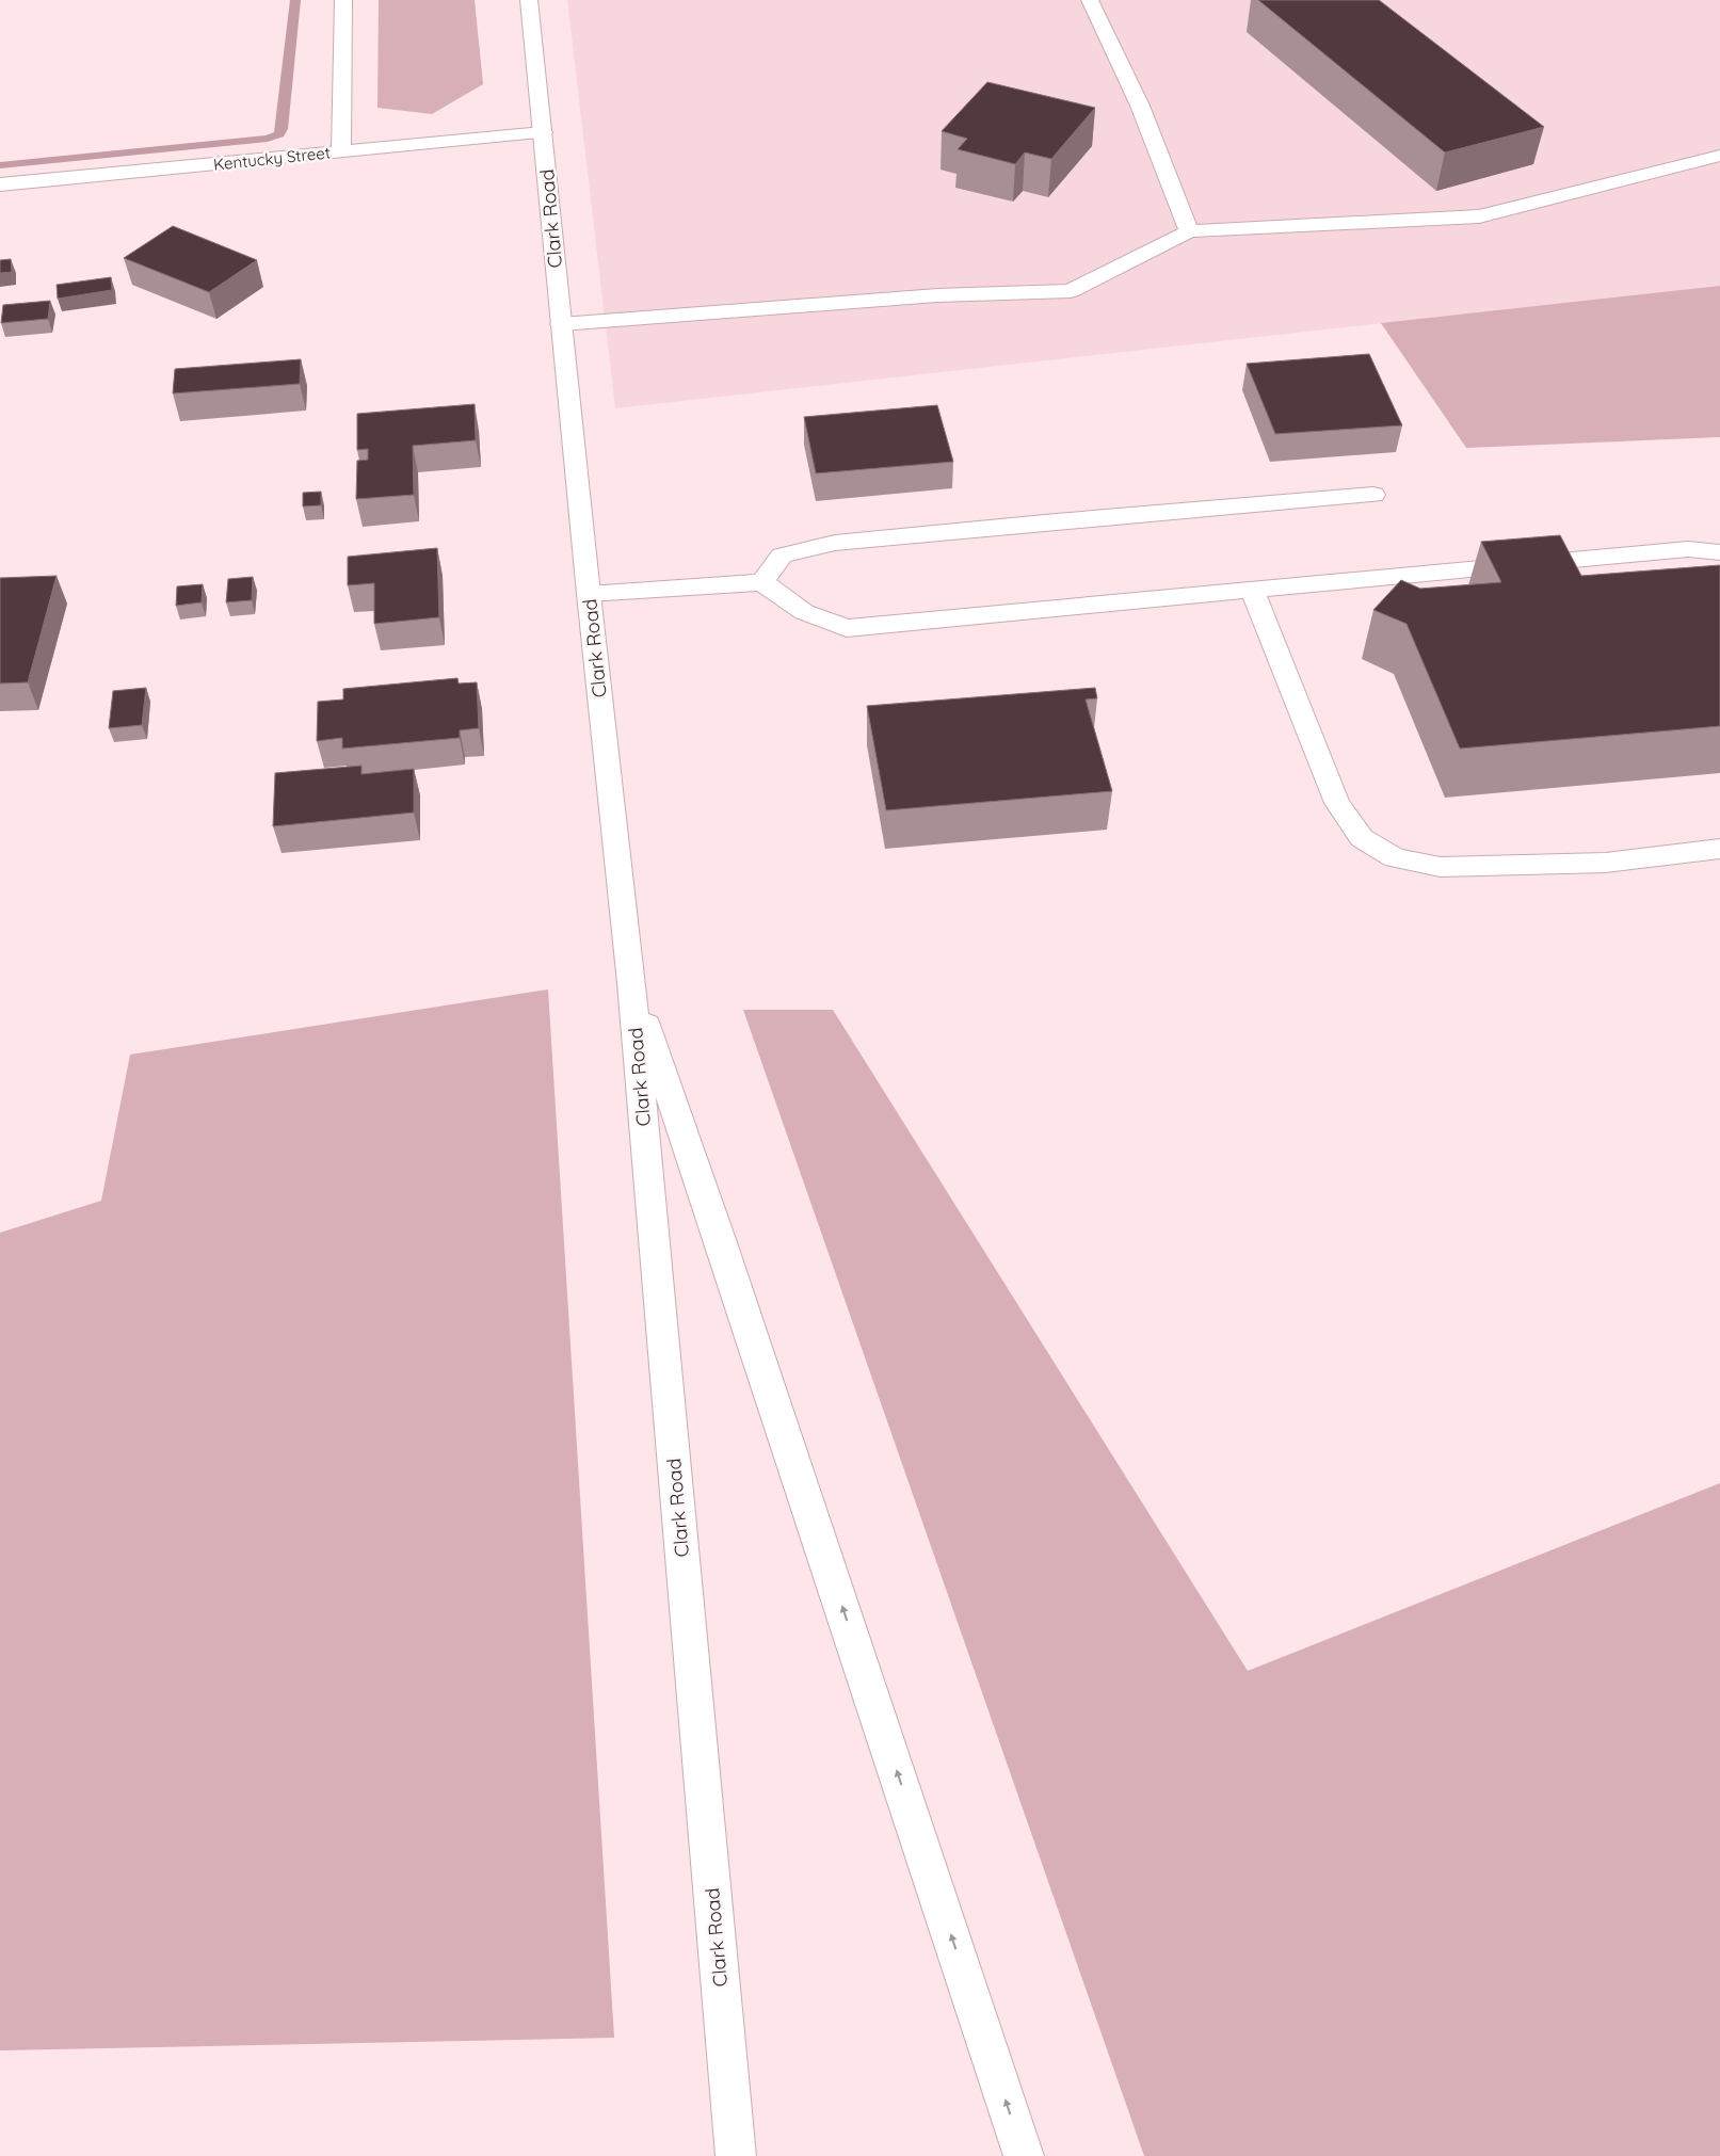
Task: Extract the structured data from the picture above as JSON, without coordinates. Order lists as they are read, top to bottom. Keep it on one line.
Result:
{"streets":{"street":["Kentucky Street","Clark Road"]},"crossings":[["Kentucky Street","Clark Road"]]}
